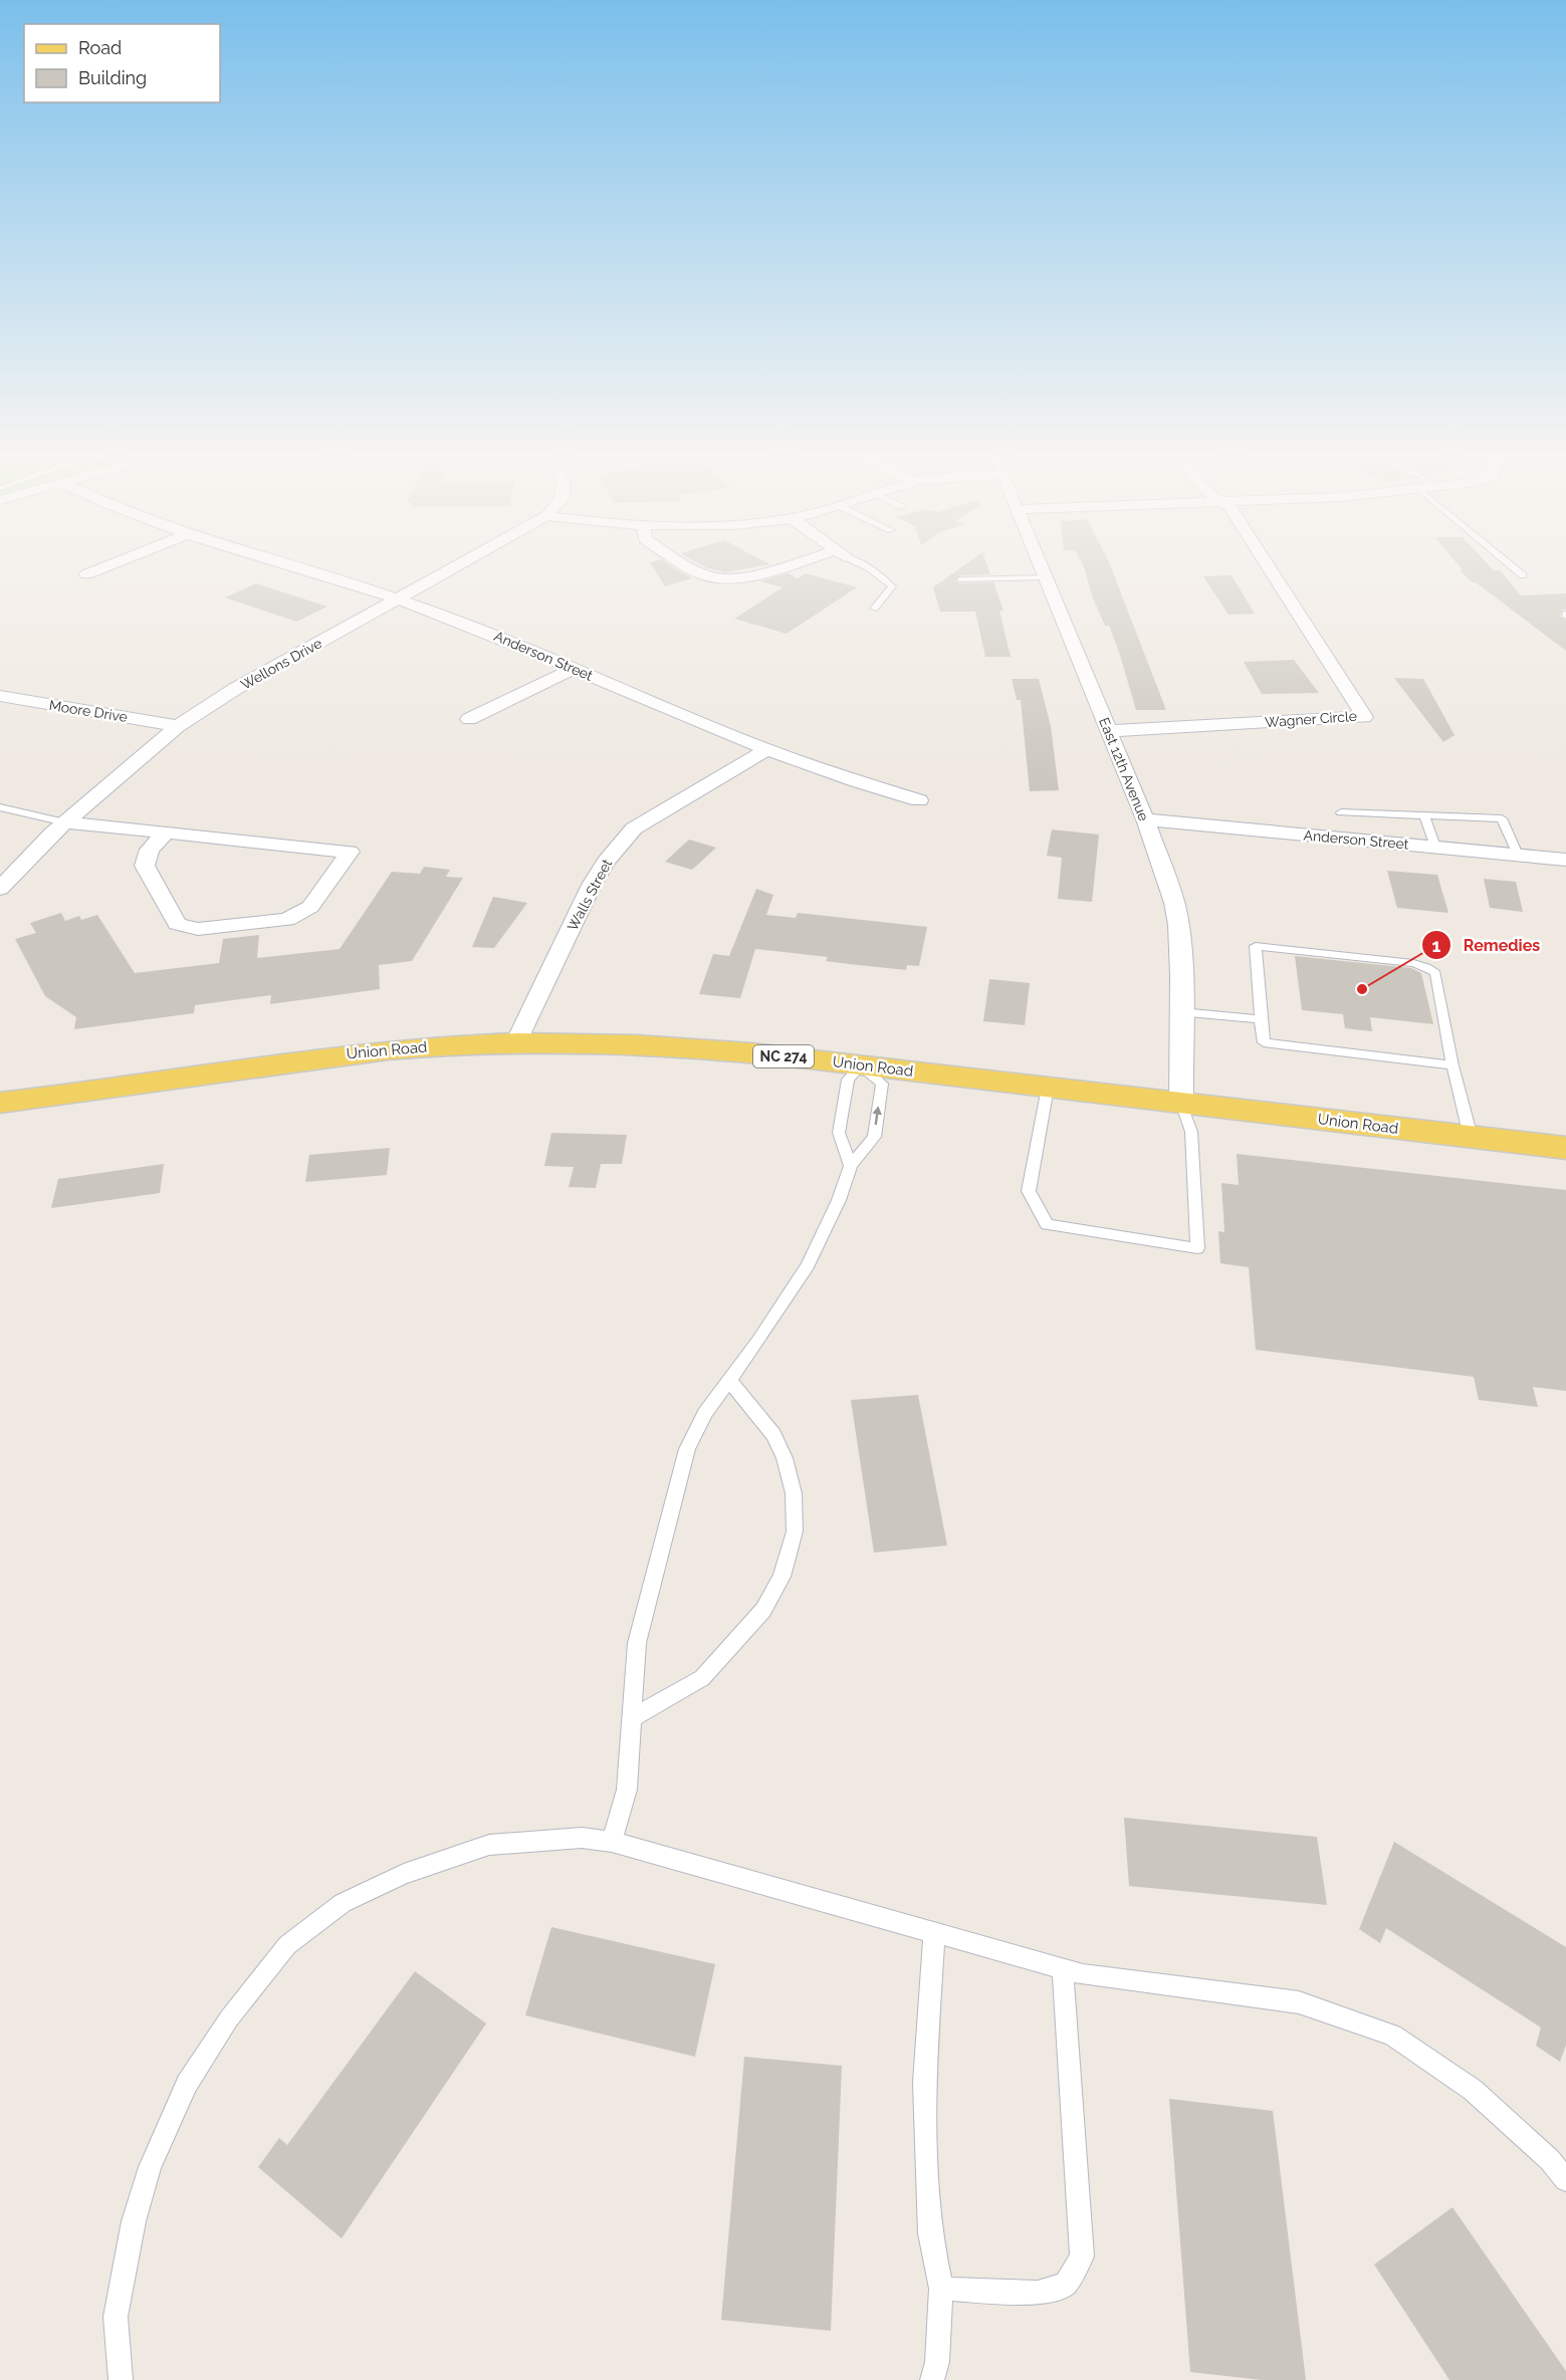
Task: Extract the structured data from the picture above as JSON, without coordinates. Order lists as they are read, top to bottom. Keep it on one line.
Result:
{"streets":{"main road":["Union Road","NC 274"],"street":["Anderson Street","Wellons Drive","Moore Drive","Wagner Circle","East 12th Avenue","Walls Street"]},"crossings":[["Anderson Street","Wellons Drive"],["Anderson Street","East 12th Avenue"],["Anderson Street","Walls Street"],["Wellons Drive","Moore Drive"],["Wagner Circle","East 12th Avenue"],["East 12th Avenue","Union Road"],["Walls Street","Union Road"]],"places":["Remedies"],"legend":["Road","Building"]}
